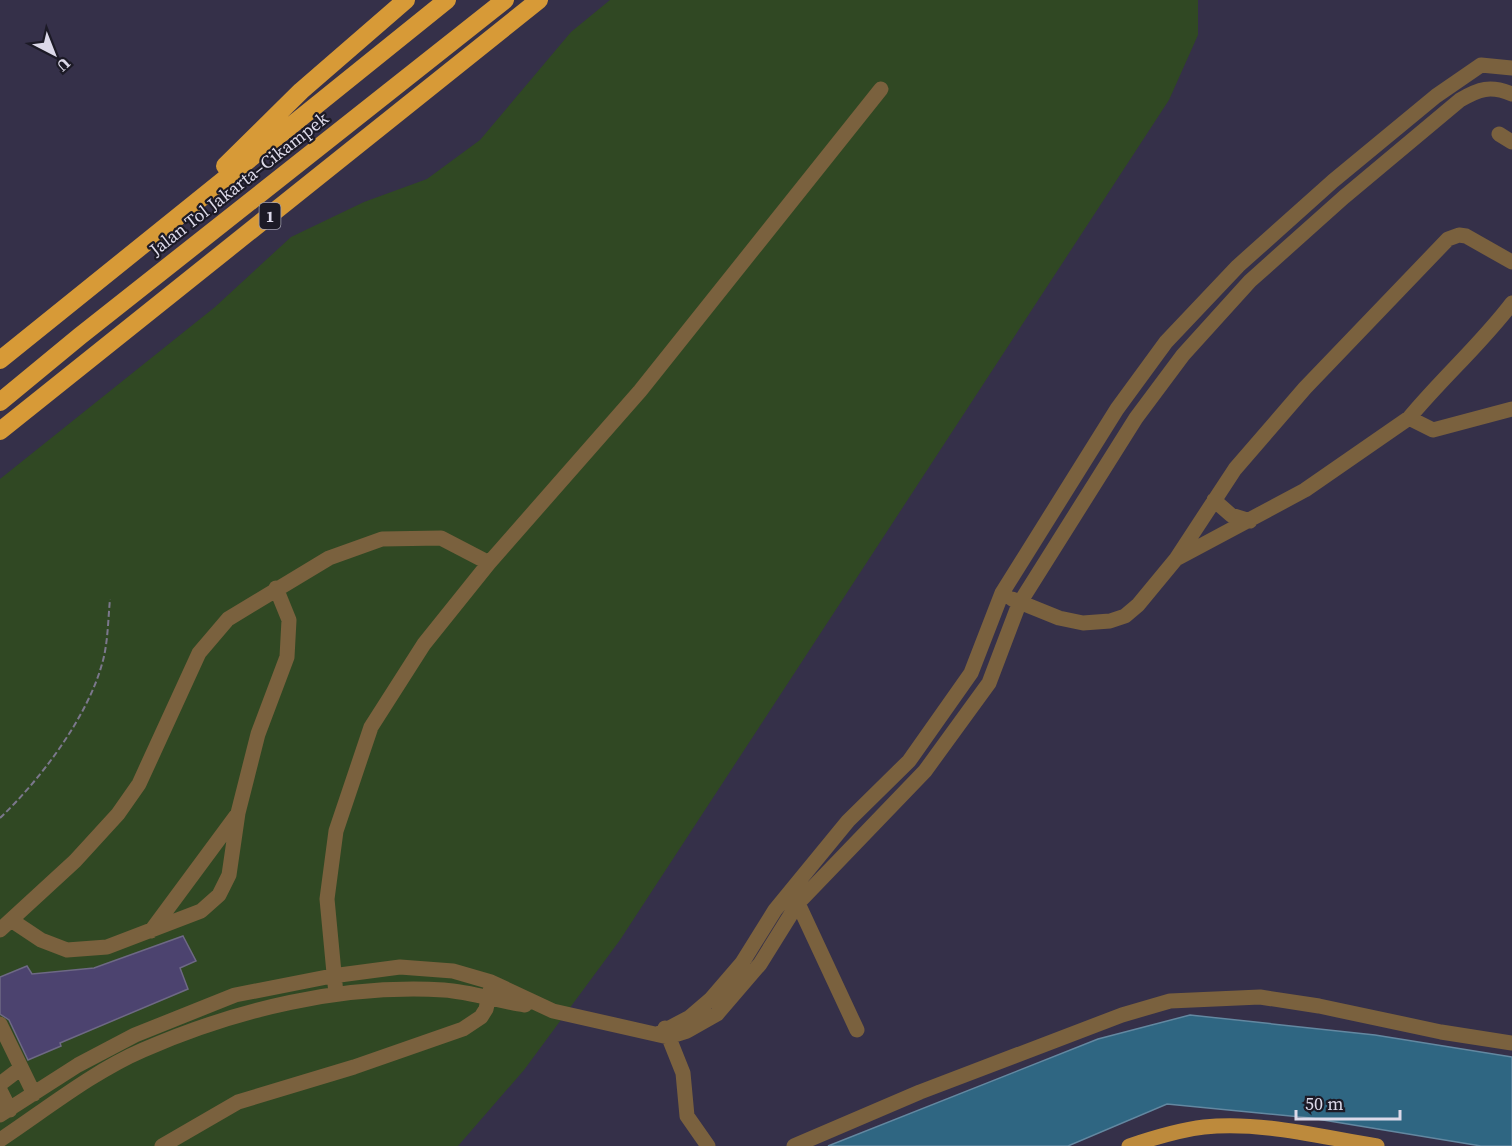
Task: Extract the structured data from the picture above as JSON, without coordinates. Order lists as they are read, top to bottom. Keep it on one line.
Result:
{"streets":{"highway":["Jalan Tol Jakarta–Cikampek","1"]},"scale_bar":"50 m","north":"bottom right"}
